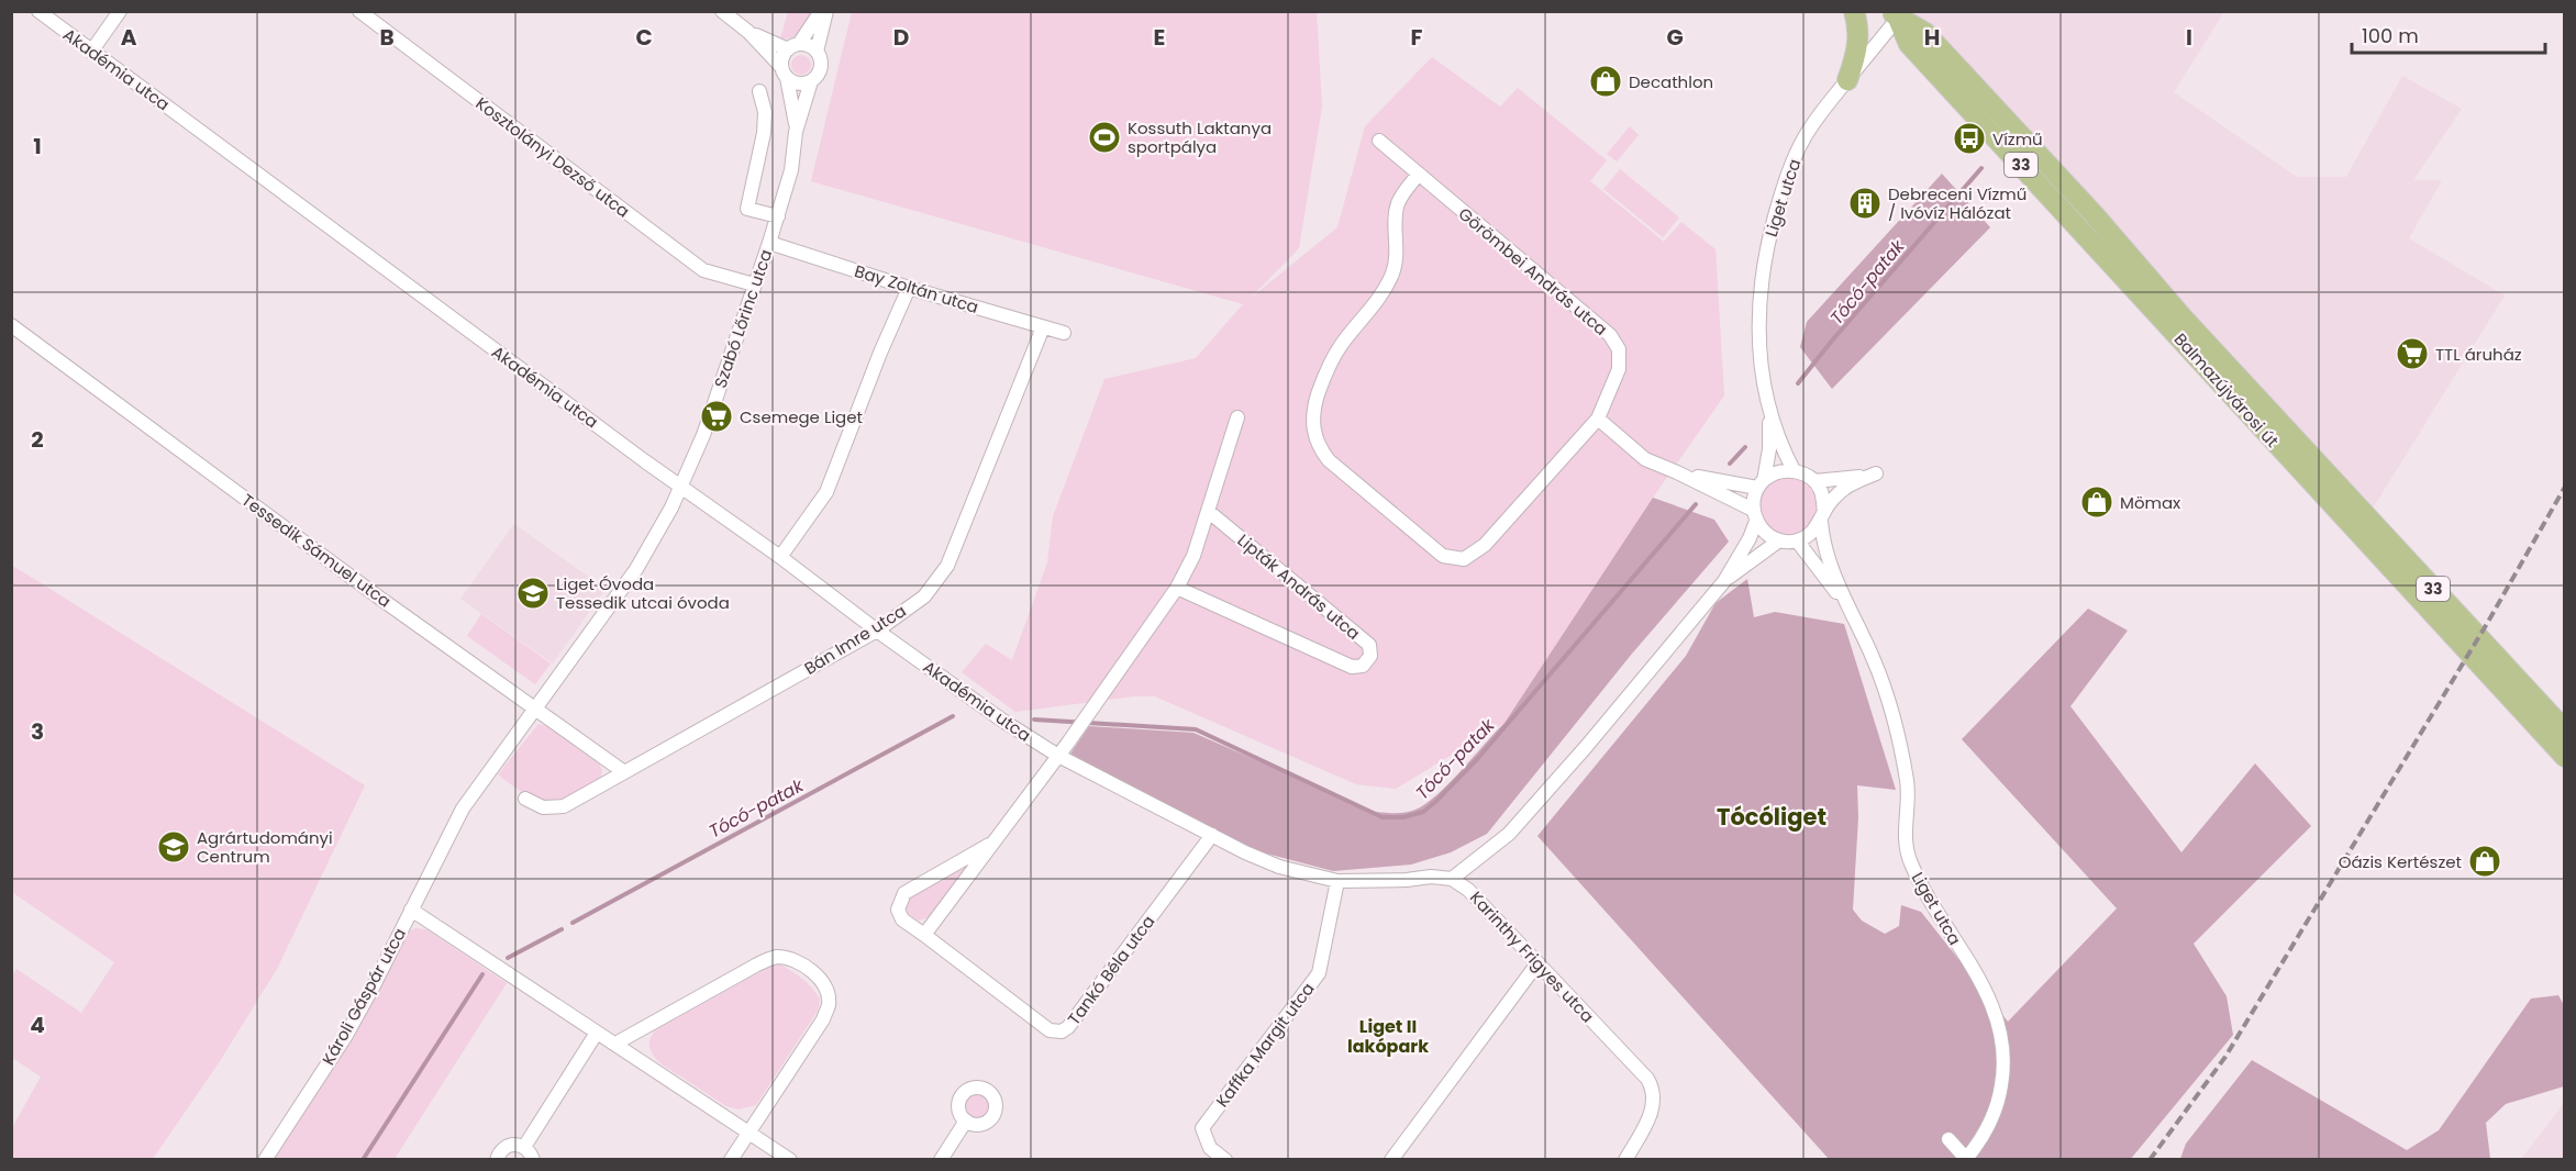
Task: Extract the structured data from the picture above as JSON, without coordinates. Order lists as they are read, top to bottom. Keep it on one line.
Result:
{"streets":{"main road":["33","Balmazújvárosi út"],"street":["Akadémia utca","Kosztolányi Dezső utca","Liget utca","Görömbei András utca","Bay Zoltán utca","Szabó Lőrinc utca","Tessedik Sámuel utca","Lipták András utca","Bán Imre utca","Karinthy Frigyes utca","Tankó Béla utca","Károli Gáspár utca","Kaffka Margit utca"]},"crossings":[["Akadémia utca","Szabó Lőrinc utca"],["Akadémia utca","Bán Imre utca"],["Akadémia utca","Tankó Béla utca"],["Kosztolányi Dezső utca","Szabó Lőrinc utca"],["Liget utca","Balmazújvárosi út"],["Bay Zoltán utca","Szabó Lőrinc utca"],["Bay Zoltán utca","Bán Imre utca"],["Szabó Lőrinc utca","Tessedik Sámuel utca"],["Szabó Lőrinc utca","Károli Gáspár utca"],["Tessedik Sámuel utca","Bán Imre utca"]],"districts":["Tócóliget","Liget II lakópark"],"water":["Tócó-patak"],"places":{"shop":["Decathlon","Mömax","Oázis Kertészet"],"sports":["Kossuth Laktanya sportpálya"],"bus stop":["Vízmű"],"building":["Debreceni Vízmű / Ivóvíz Hálózat"],"supermarket":["TTL áruház","Csemege Liget"],"school or university":["Liget Óvoda Tessedik utcai óvoda","Agrártudományi Centrum"]},"scale_bar":"100 m","grid":{"columns":["A","B","C","D","E","F","G","H","I"],"rows":["1","2","3","4"]}}
